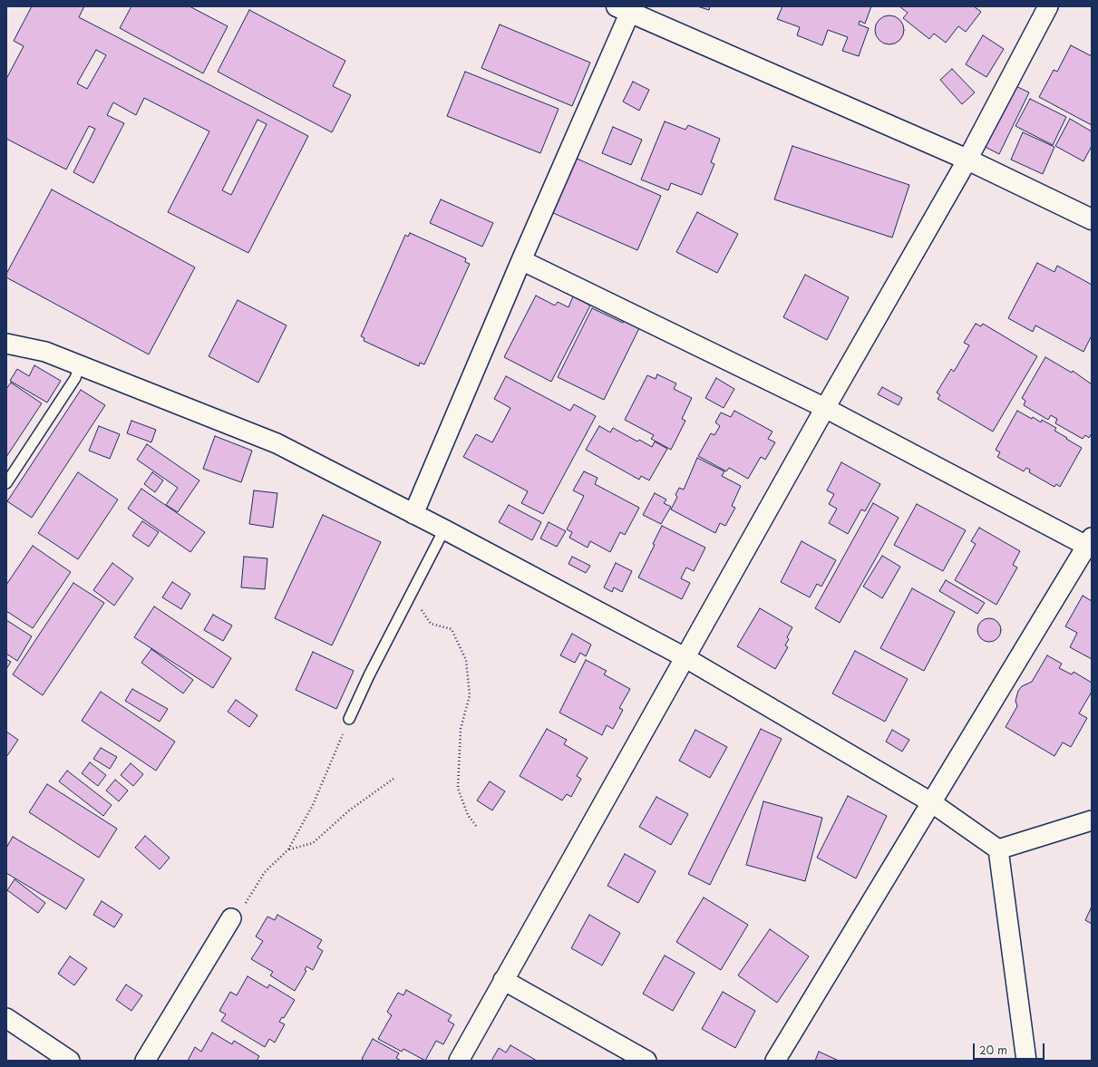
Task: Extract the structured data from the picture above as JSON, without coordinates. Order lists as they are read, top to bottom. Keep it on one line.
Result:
{"scale_bar":"20 m"}
